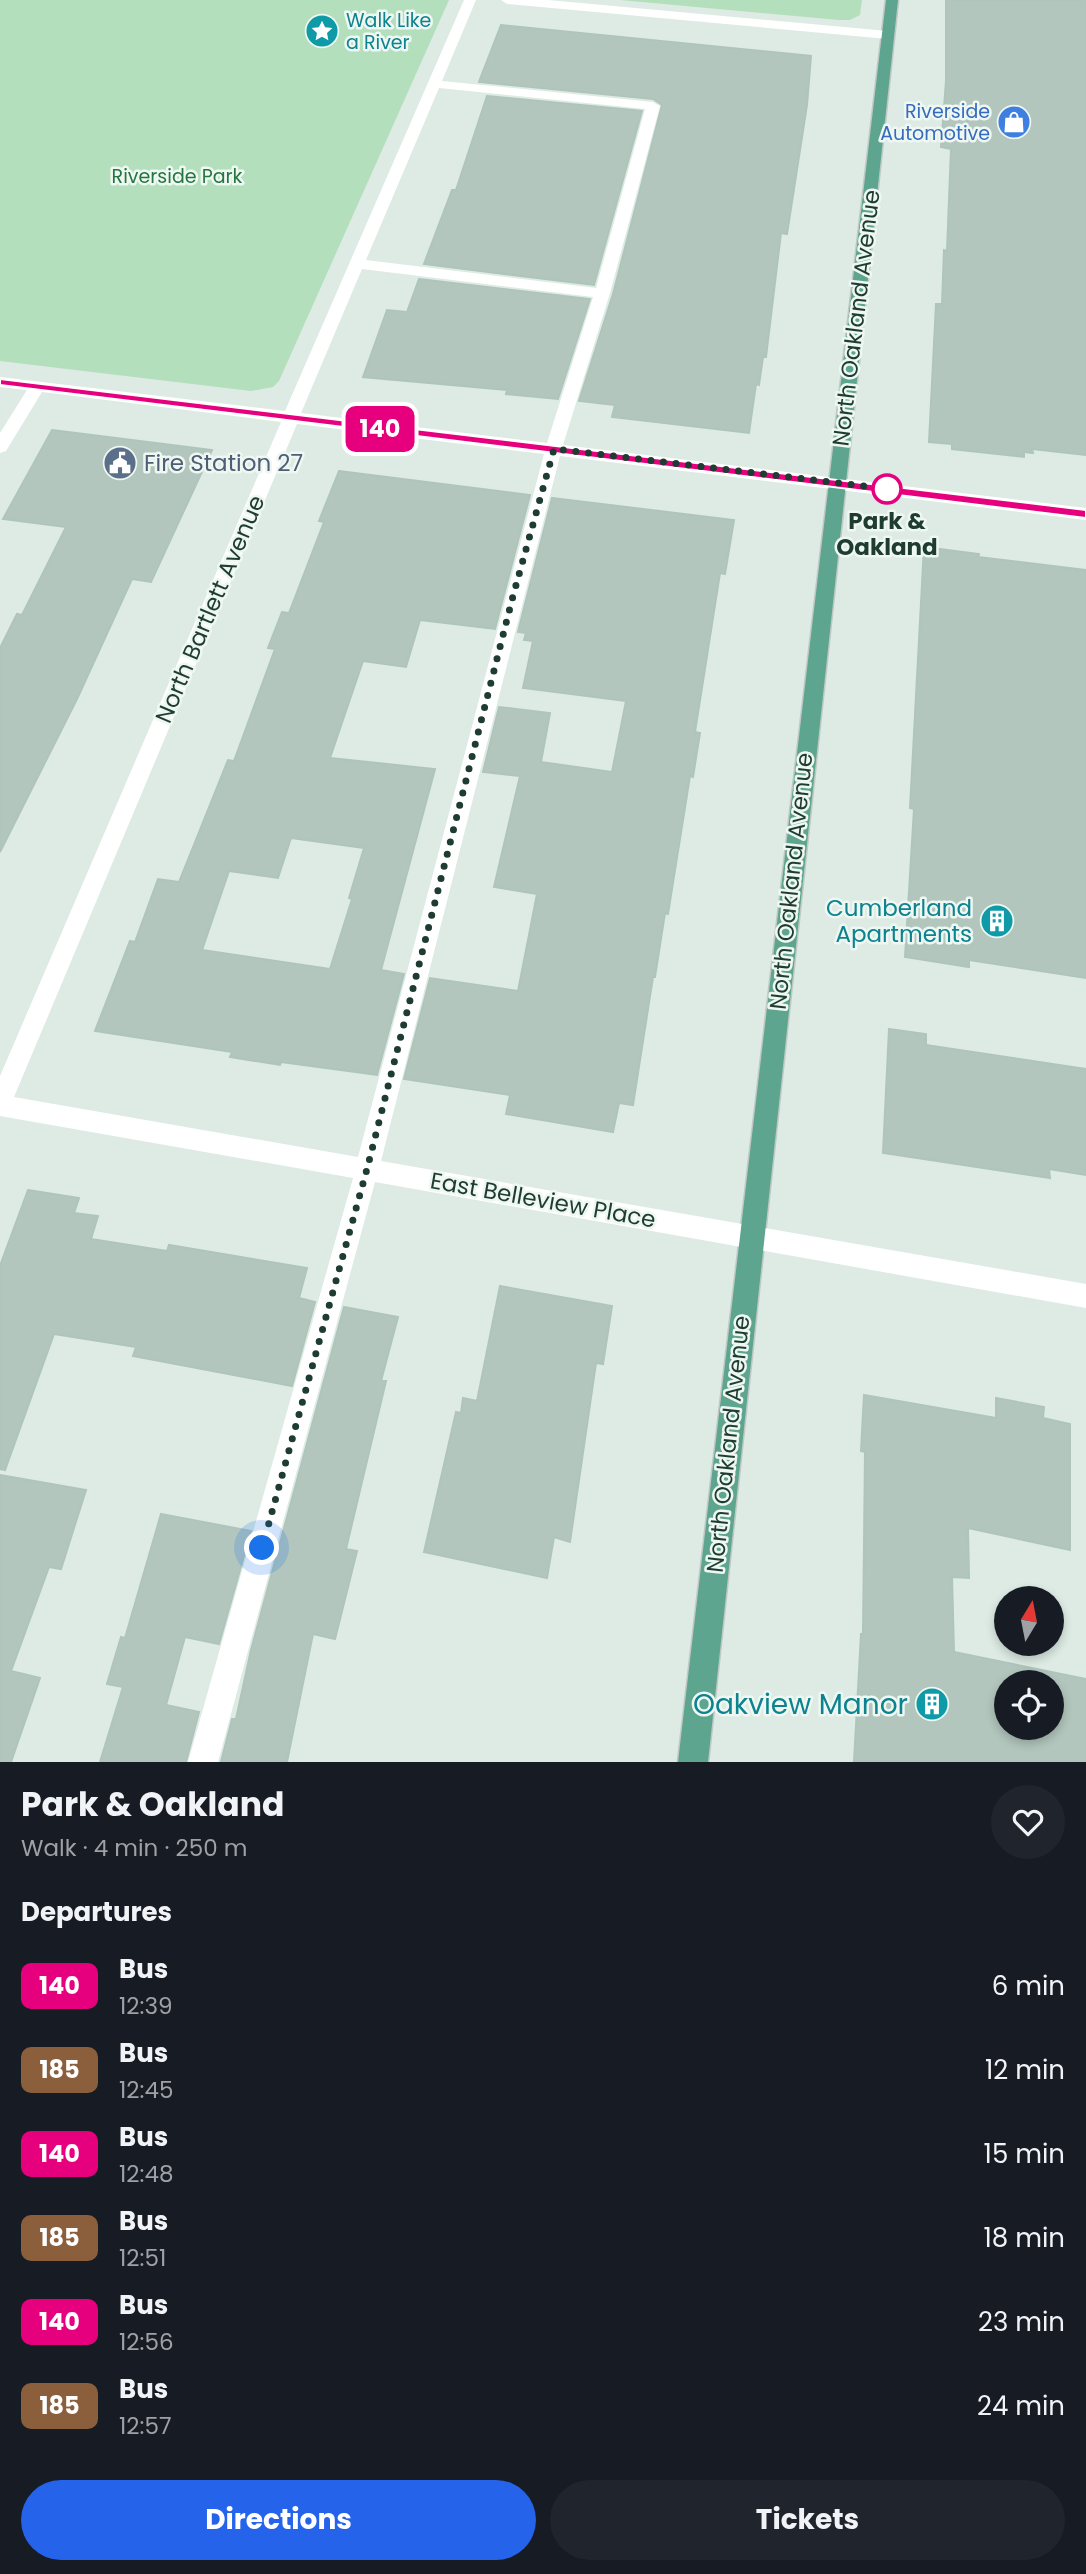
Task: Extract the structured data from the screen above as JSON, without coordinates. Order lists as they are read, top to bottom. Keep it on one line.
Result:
{"streets":{"main road":["North Oakland Avenue"],"street":["North Bartlett Avenue","East Belleview Place"]},"crossings":[["North Oakland Avenue","East Belleview Place"],["North Bartlett Avenue","East Belleview Place"]],"parks":["Riverside Park"],"places":{"place":["Walk Like a River"],"shop":["Riverside Automotive"],"public building":["Fire Station 27"],"other":["Park & Oakland"],"building":["Cumberland Apartments","Oakview Manor"]},"lines":["bus line 140"],"north":"top","page":{"on_map":"140","heading":[["Park & Oakland","Walk · 4 min · 250 m"],"Departures"],"list":[{"mark":"140","name":"Bus","note":"12:39","value":"6 min"},{"mark":"185","name":"Bus","note":"12:45","value":"12 min"},{"mark":"140","name":"Bus","note":"12:48","value":"15 min"},{"mark":"185","name":"Bus","note":"12:51","value":"18 min"},{"mark":"140","name":"Bus","note":"12:56","value":"23 min"},{"mark":"185","name":"Bus","note":"12:57","value":"24 min"}],"buttons":["Directions","Tickets"]}}
